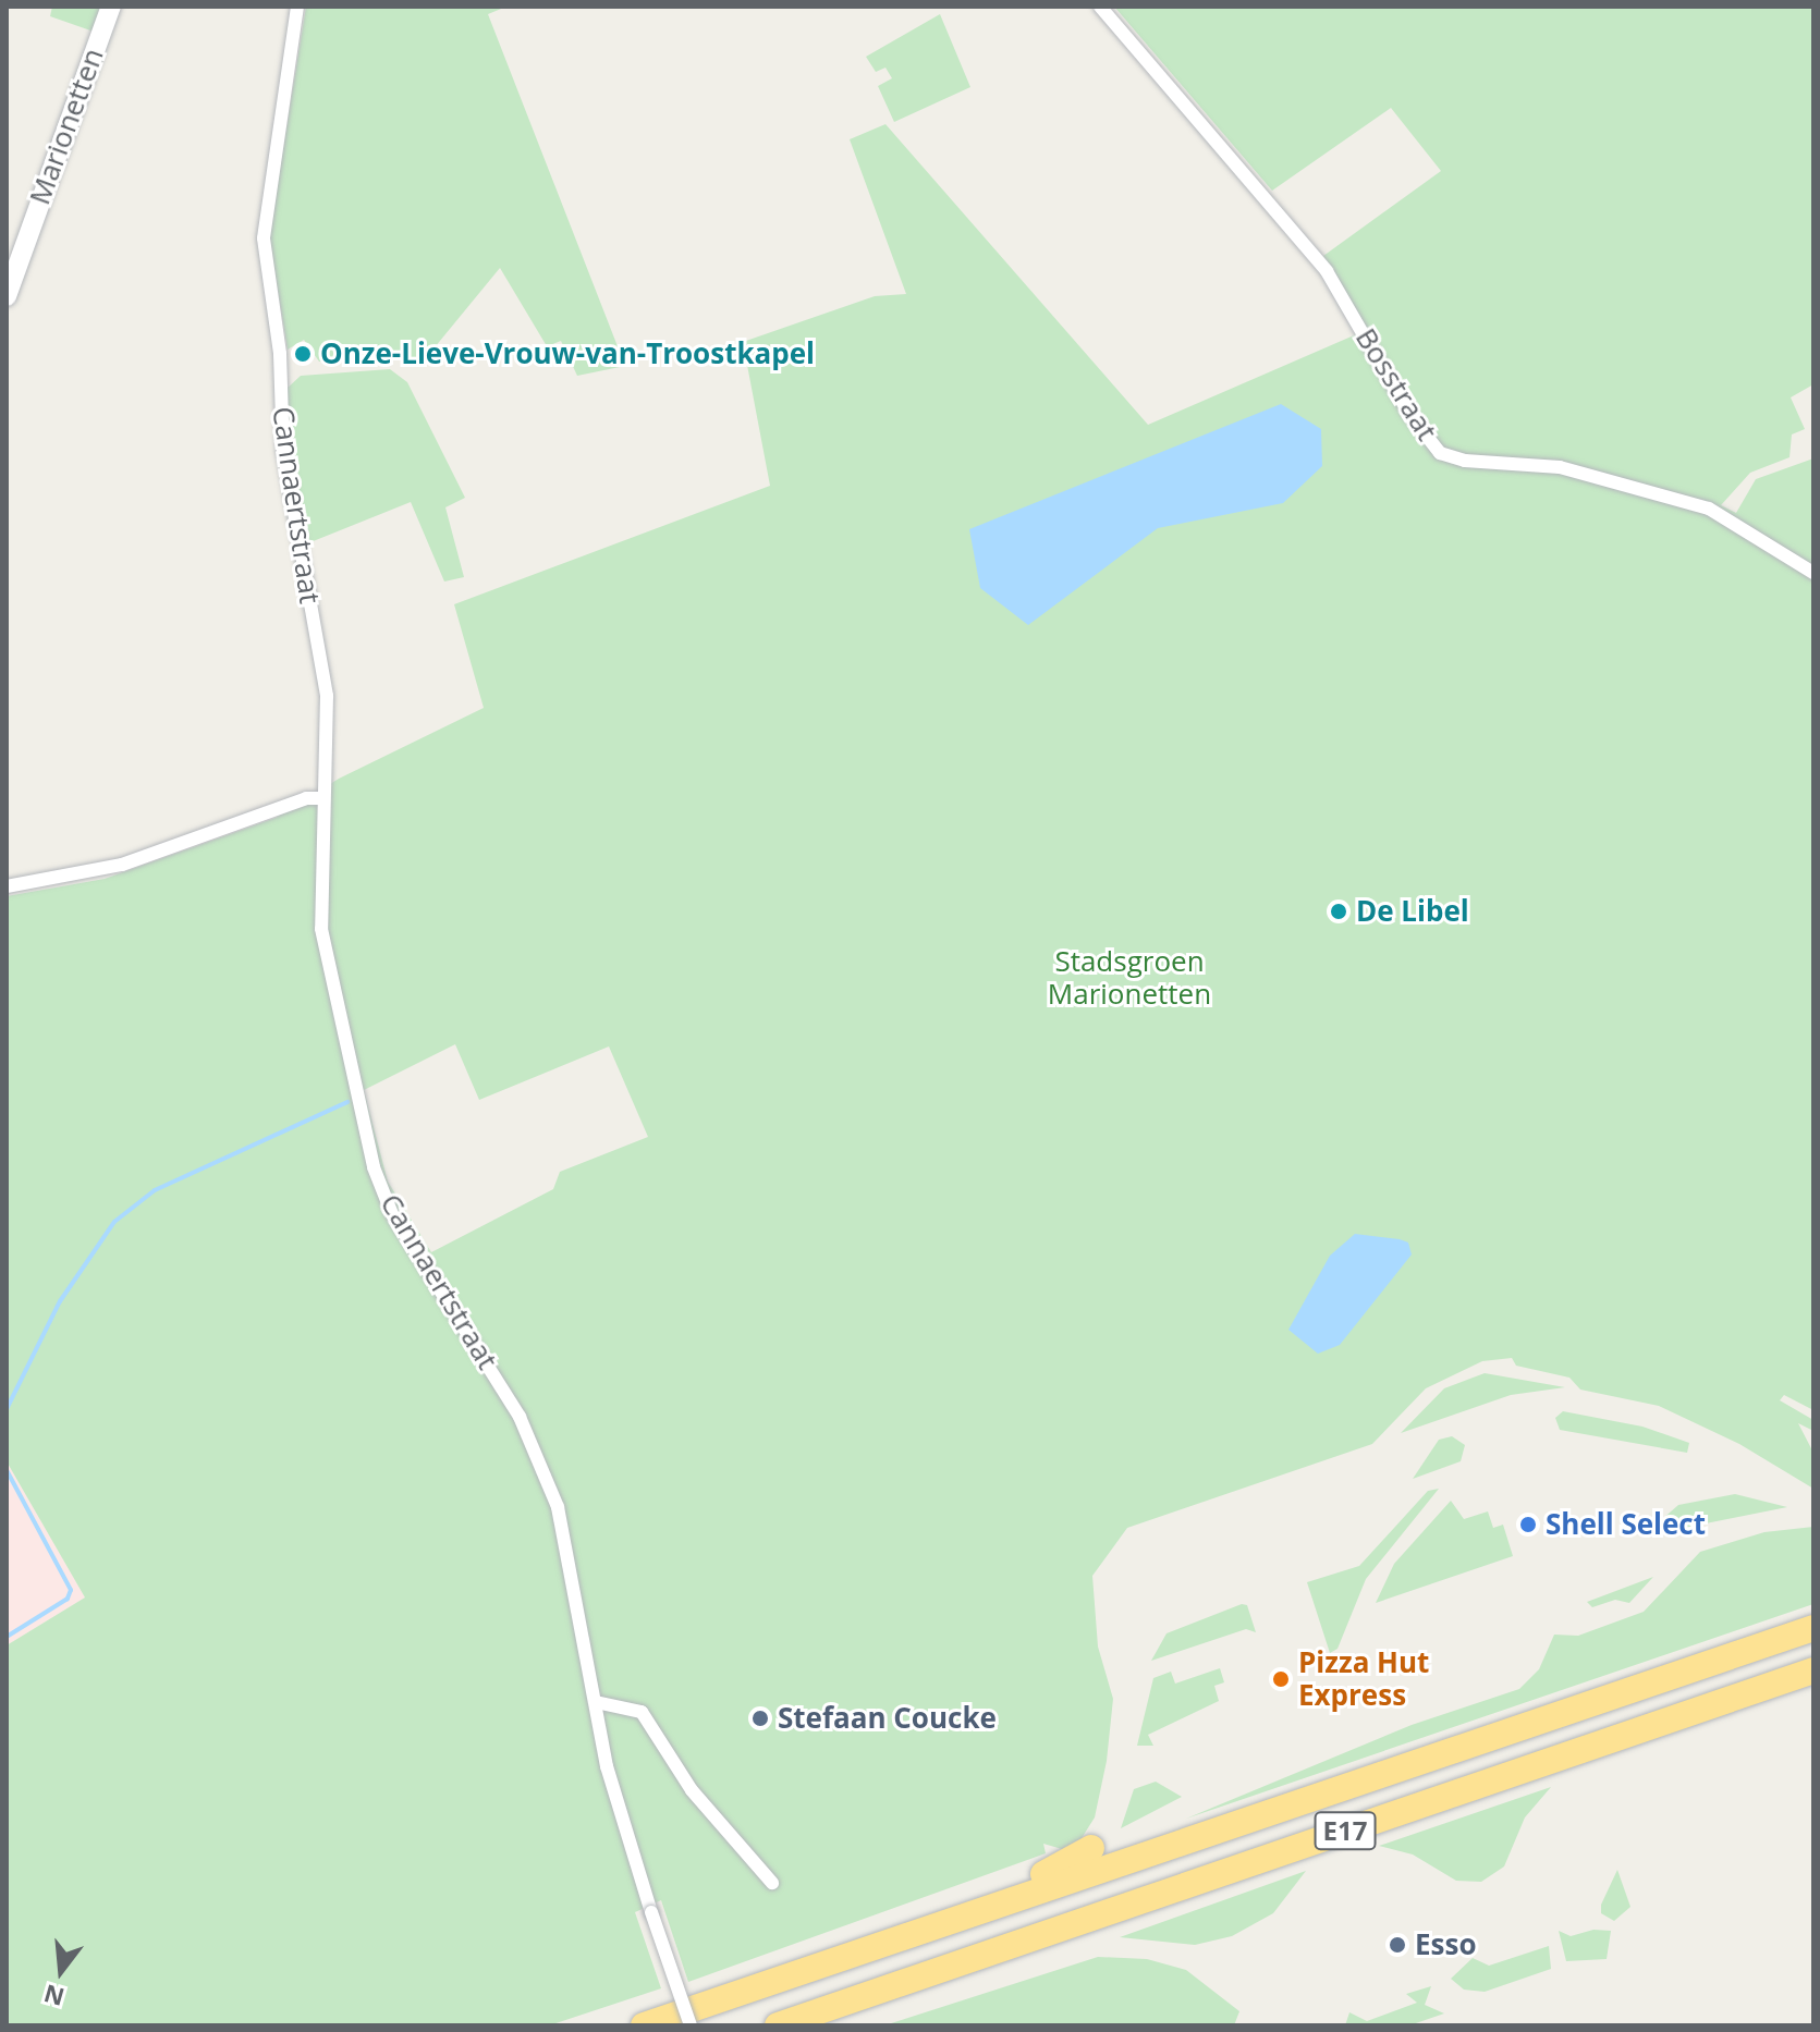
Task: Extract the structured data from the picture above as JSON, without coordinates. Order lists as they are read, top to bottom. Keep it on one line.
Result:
{"streets":{"highway":["E17"],"street":["Marionetten","Bosstraat","Cannaertstraat"]},"parks":["Stadsgroen Marionetten"],"places":["Onze-Lieve-Vrouw-van-Troostkapel","De Libel","Shell Select","Pizza Hut Express","Stefaan Coucke","Esso"],"north":"bottom"}
